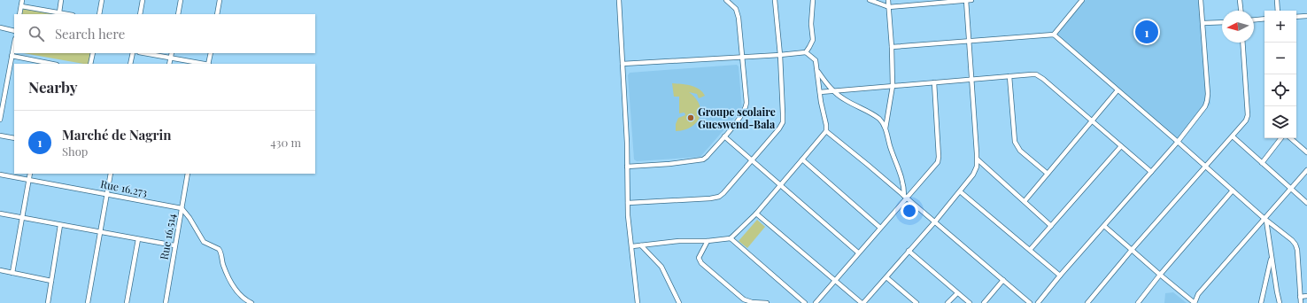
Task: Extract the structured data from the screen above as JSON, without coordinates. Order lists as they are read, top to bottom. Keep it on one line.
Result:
{"streets":{"street":["Rue 16.273","Rue 16.514"]},"crossings":[["Rue 16.273","Rue 16.514"]],"places":["Groupe scolaire Gueswend-Bala"],"north":"left","page":{"map_buttons":["+","−"],"search":"Search here","pins":"1","heading":"Nearby","list":[{"mark":"1","name":"Marché de Nagrin","note":"Shop","value":"430 m"}]}}
